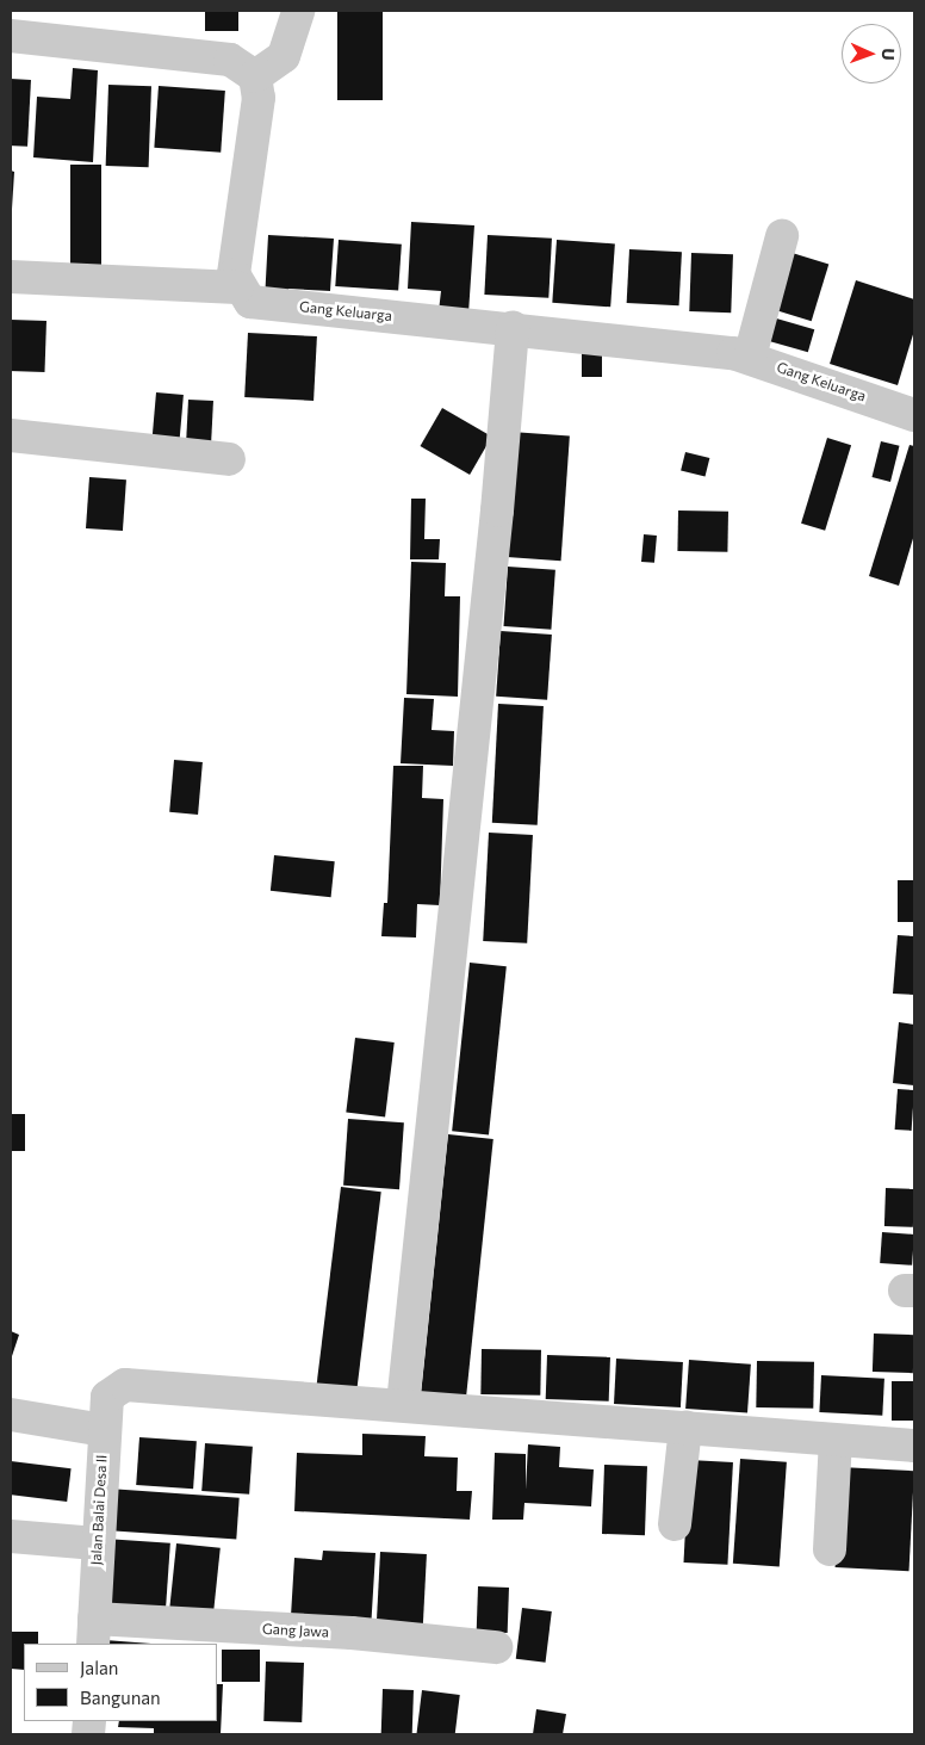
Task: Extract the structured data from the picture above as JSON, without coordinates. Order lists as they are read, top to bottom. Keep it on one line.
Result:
{"streets":{"street":["Gang Keluarga","Jalan Balai Desa II","Gang Jawa"]},"crossings":[["Jalan Balai Desa II","Gang Jawa"]],"legend":["Jalan","Bangunan"],"north":"right"}
